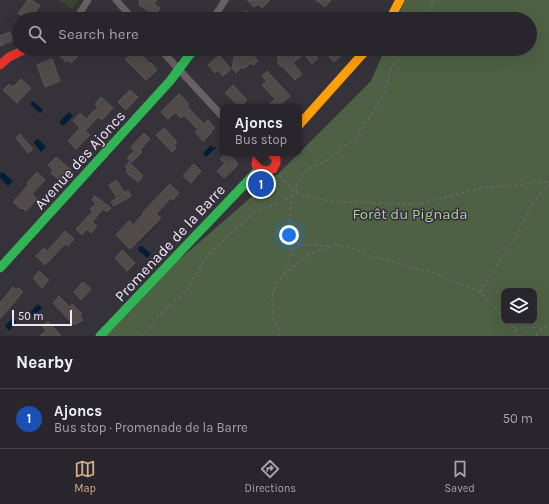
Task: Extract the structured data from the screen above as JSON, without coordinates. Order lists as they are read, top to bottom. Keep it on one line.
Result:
{"streets":{"main road":["Avenue des Ajoncs","Promenade de la Barre"]},"parks":["Forêt du Pignada"],"scale_bar":"50 m","page":{"search":"Search here","popup":["Ajoncs","Bus stop"],"pins":"1","scale":"50 m","heading":"Nearby","list":[{"mark":"1","name":"Ajoncs","note":"Bus stop · Promenade de la Barre","value":"50 m"}],"nav":["Map","Directions","Saved"]}}
